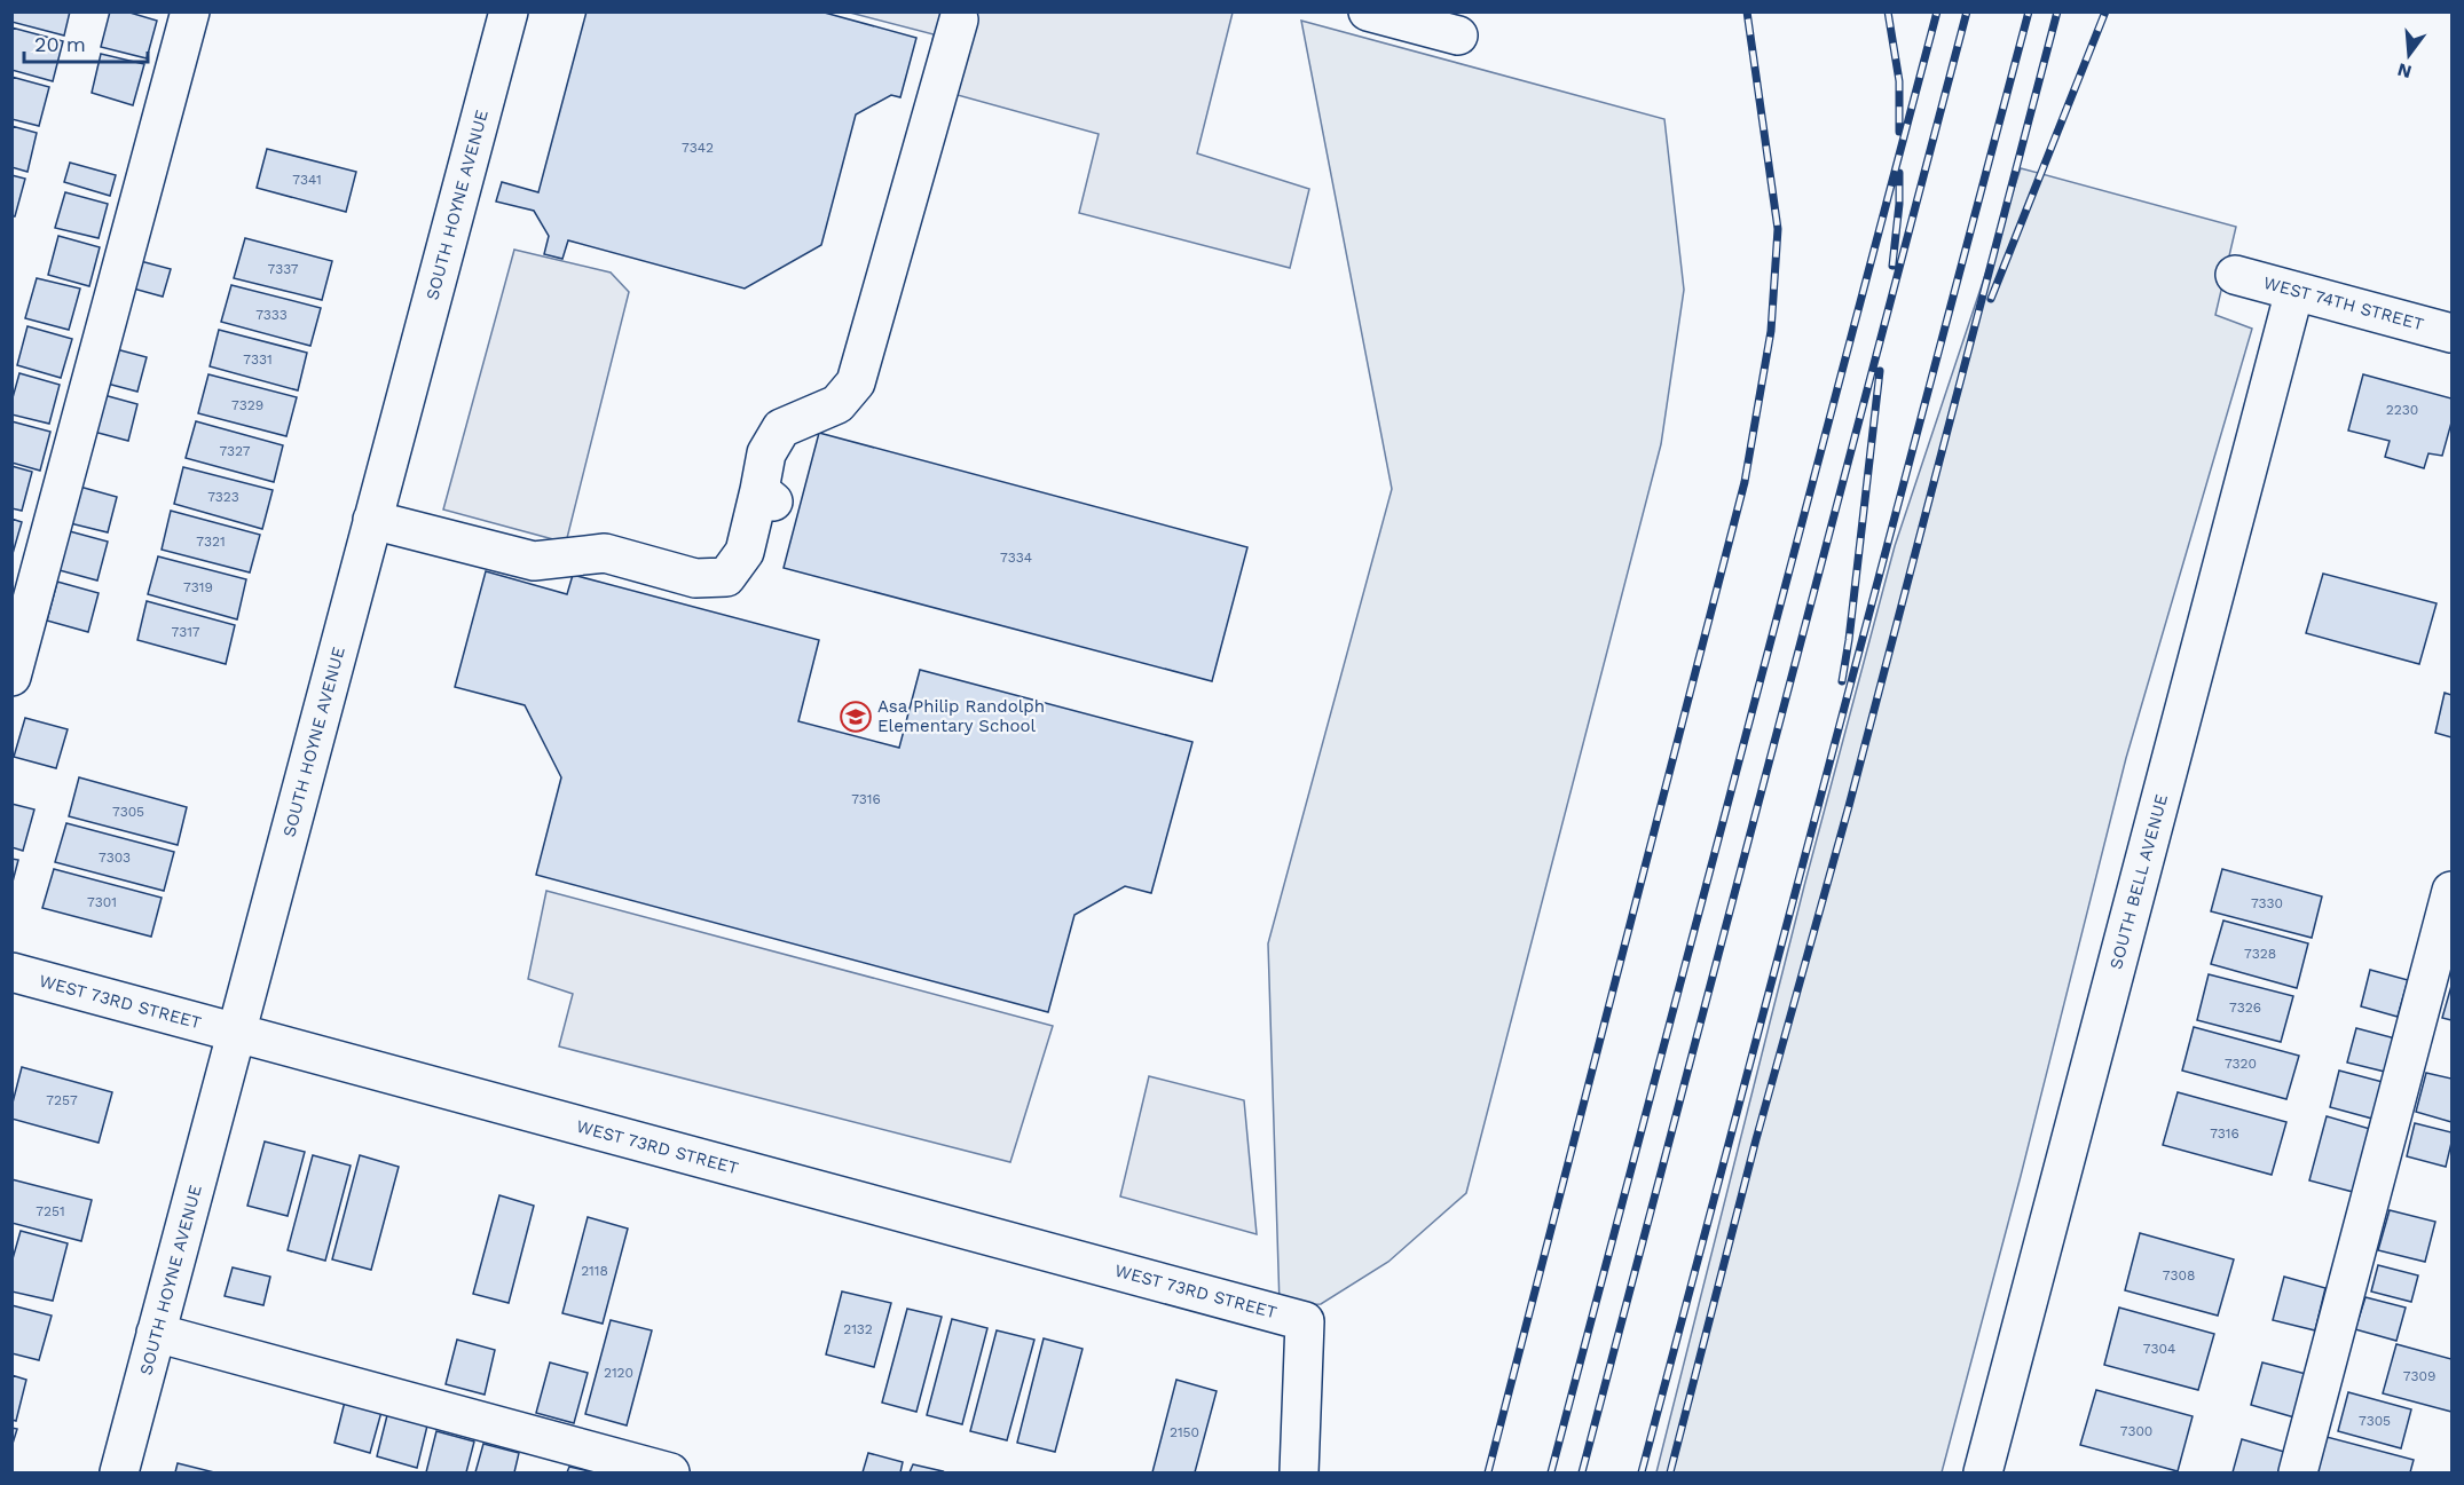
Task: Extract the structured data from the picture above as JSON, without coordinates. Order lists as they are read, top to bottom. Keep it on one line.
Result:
{"streets":{"street":["SOUTH HOYNE AVENUE","WEST 74TH STREET","SOUTH BELL AVENUE","WEST 73RD STREET"]},"crossings":[["SOUTH HOYNE AVENUE","WEST 73RD STREET"],["WEST 74TH STREET","SOUTH BELL AVENUE"]],"places":{"school or university":["Asa Philip Randolph Elementary School"]},"house_numbers":["7342","7341","7337","7333","7331","7329","2230","7327","7323","7321","7334","7319","7317","7316","7305","7303","7301","7330","7328","7326","7320","7257","7316","7251","2118","7308","2132","7304","2120","7309","7305","7300","2150"],"scale_bar":"20 m","north":"bottom"}
